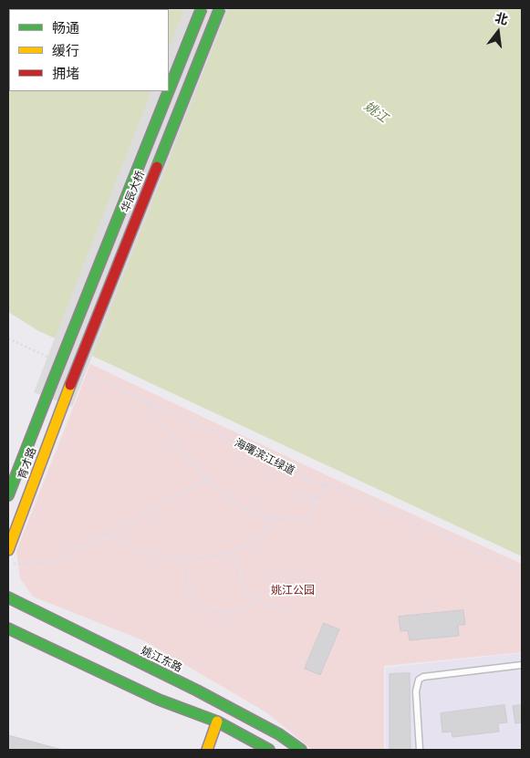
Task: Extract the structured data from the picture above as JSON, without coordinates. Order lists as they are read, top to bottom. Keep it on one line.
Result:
{"streets":{"main road":["华辰大桥","育才路","姚江东路"],"path":["海曙滨江绿道"]},"crossings":[["华辰大桥","育才路"]],"water":["姚江"],"parks":["姚江公园"],"legend":["畅通","缓行","拥堵"],"north":"top"}
